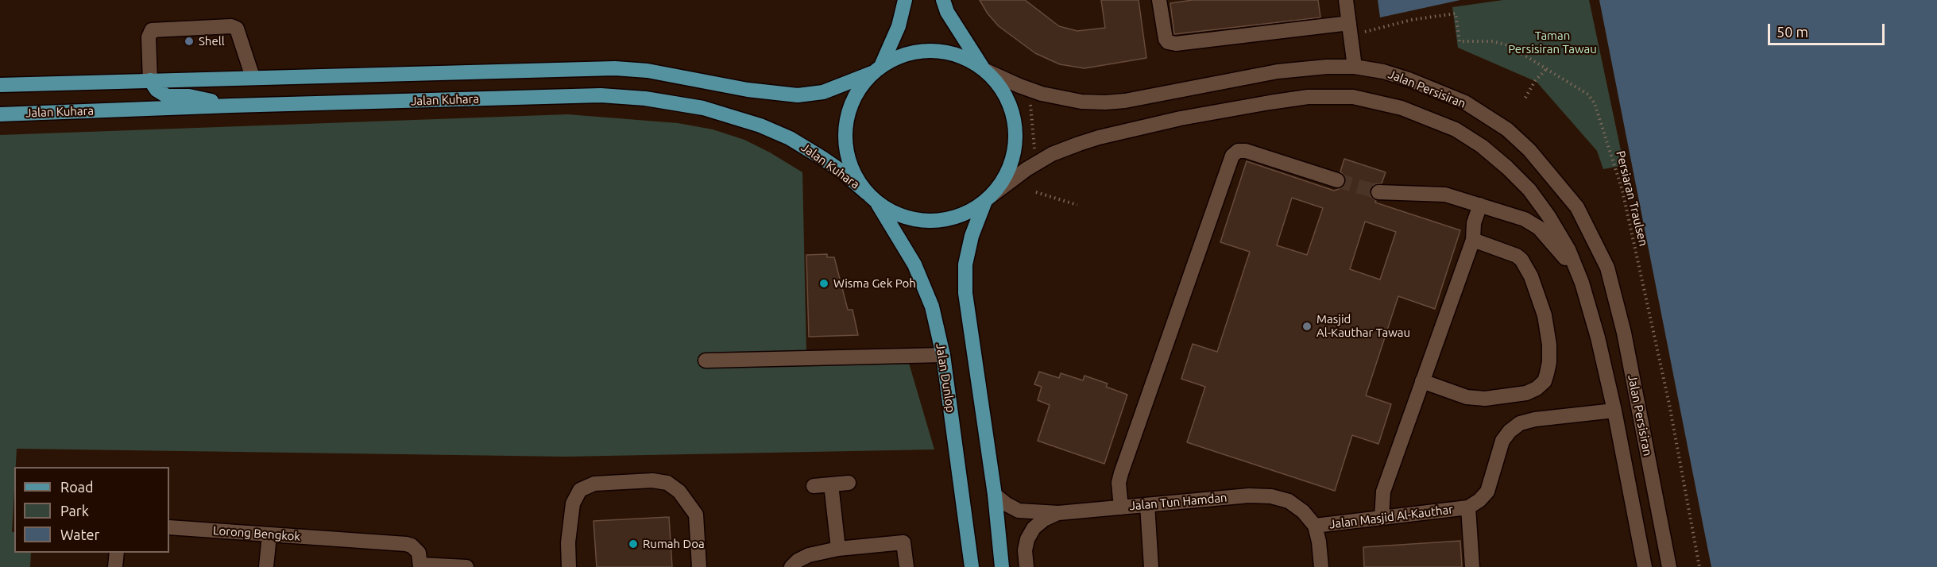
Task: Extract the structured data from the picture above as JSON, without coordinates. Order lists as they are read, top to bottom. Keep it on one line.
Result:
{"streets":{"main road":["Jalan Kuhara","Jalan Dunlop"],"street":["Jalan Persisiran","Jalan Tun Hamdan","Jalan Masjid Al-Kauthar","Lorong Bengkok"],"path":["Persiaran Traulsen"]},"crossings":[["Jalan Persisiran","Jalan Kuhara"],["Jalan Persisiran","Jalan Dunlop"],["Jalan Persisiran","Jalan Masjid Al-Kauthar"],["Jalan Kuhara","Jalan Dunlop"],["Jalan Tun Hamdan","Jalan Masjid Al-Kauthar"]],"parks":["Taman Persisiran Tawau"],"places":["Shell","Wisma Gek Poh","Masjid Al-Kauthar Tawau","Rumah Doa"],"legend":["Road","Park","Water"],"scale_bar":"50 m"}
